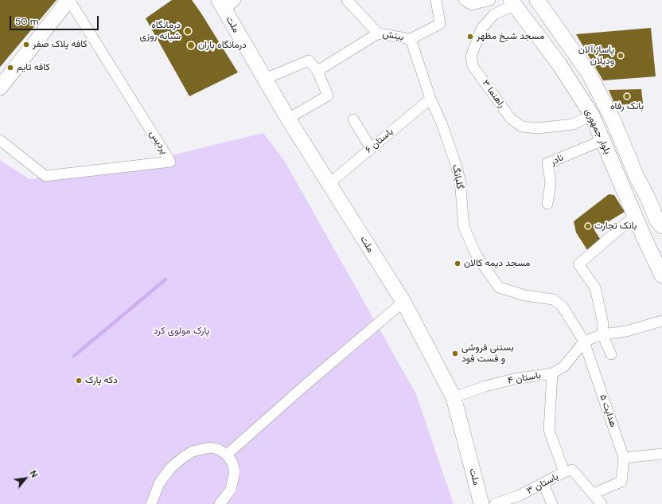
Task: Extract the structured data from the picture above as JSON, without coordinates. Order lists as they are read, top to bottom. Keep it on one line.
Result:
{"streets":{"street":["ملت","بینش","راهنما ۳","بلوار جمهوری","باستان ۶","پردیس","نادر","گلبانگ","باستان ۴","هدایت ۵","باستان ۳"]},"crossings":[["ملت","باستان ۶"],["ملت","باستان ۴"],["بینش","باستان ۶"],["بینش","گلبانگ"],["راهنما ۳","بلوار جمهوری"],["بلوار جمهوری","نادر"],["باستان ۶","گلبانگ"],["گلبانگ","باستان ۴"],["گلبانگ","هدایت ۵"],["باستان ۴","هدایت ۵"]],"parks":["پارک مولوی کرد"],"places":["درمانگاه شبانه روزی","مسجد شیخ مظهر","کافه پلاک صفر","درمانگاه باران","پاساژ آلان ودیلان","کافه تایم","بانک رفاه","بانک تجارت","مسجد دیمه کالان","بستنی فروشی و فست فود","دکه پارک"],"scale_bar":"50 m","north":"top right"}
